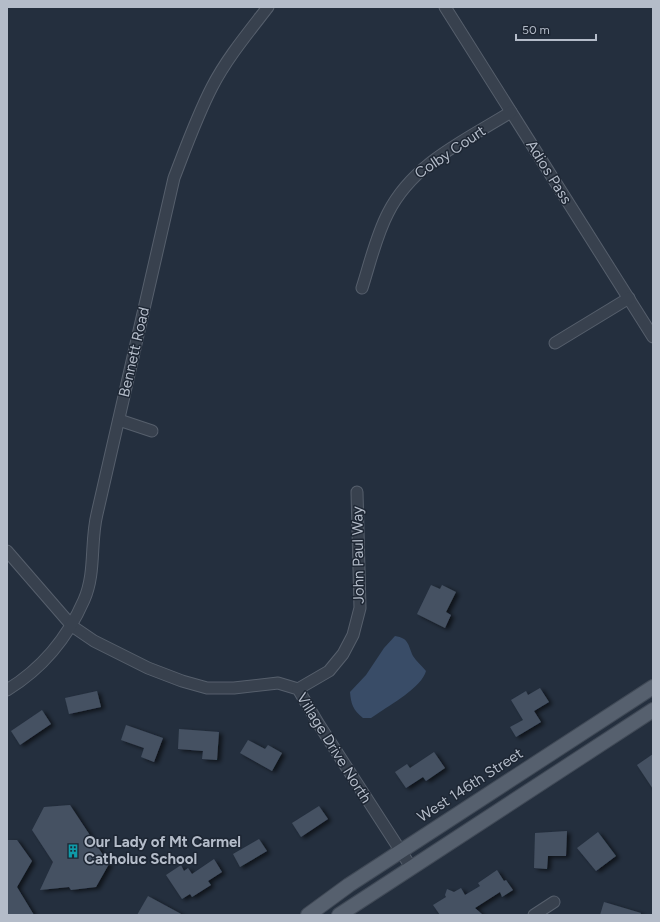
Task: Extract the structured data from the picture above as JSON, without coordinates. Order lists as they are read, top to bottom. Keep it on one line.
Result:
{"streets":{"main road":["West 146th Street"],"street":["Colby Court","Adios Pass","Bennett Road","John Paul Way","Village Drive North"]},"crossings":[["Colby Court","Adios Pass"],["Bennett Road","Village Drive North"],["John Paul Way","Village Drive North"],["Village Drive North","West 146th Street"]],"places":{"building":["Our Lady of Mt Carmel Catholuc School"]},"scale_bar":"50 m"}
